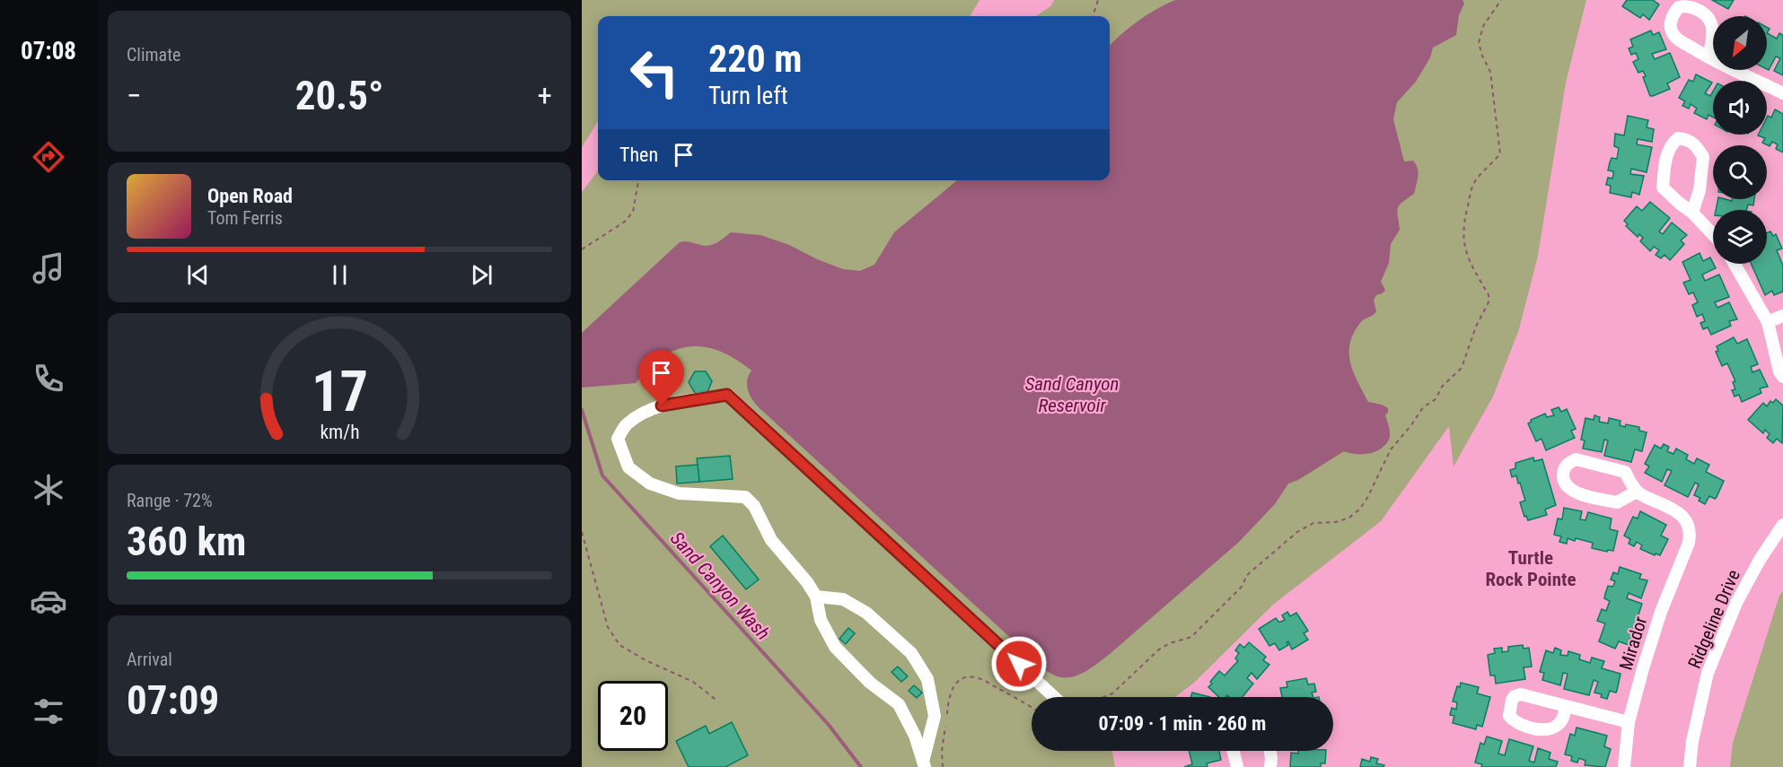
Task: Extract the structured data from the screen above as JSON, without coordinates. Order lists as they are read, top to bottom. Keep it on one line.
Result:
{"streets":{"street":["Ridgeline Drive","Mirador"]},"districts":["Turtle Rock Pointe"],"water":["Sand Canyon Reservoir","Sand Canyon Wash"],"north":"bottom left","page":{"tabs":"07:08","tile":["Climate",["Range · 72%","360 km"],["Arrival","07:09"]],"turn":["220 m","Turn left"],"heat":["−","20.5°","+"],"then":"Then","song":["Open Road","Tom Ferris"],"limit":"20","trip":"07:09 · 1 min · 260 m","gauge":["17","km/h"]}}
